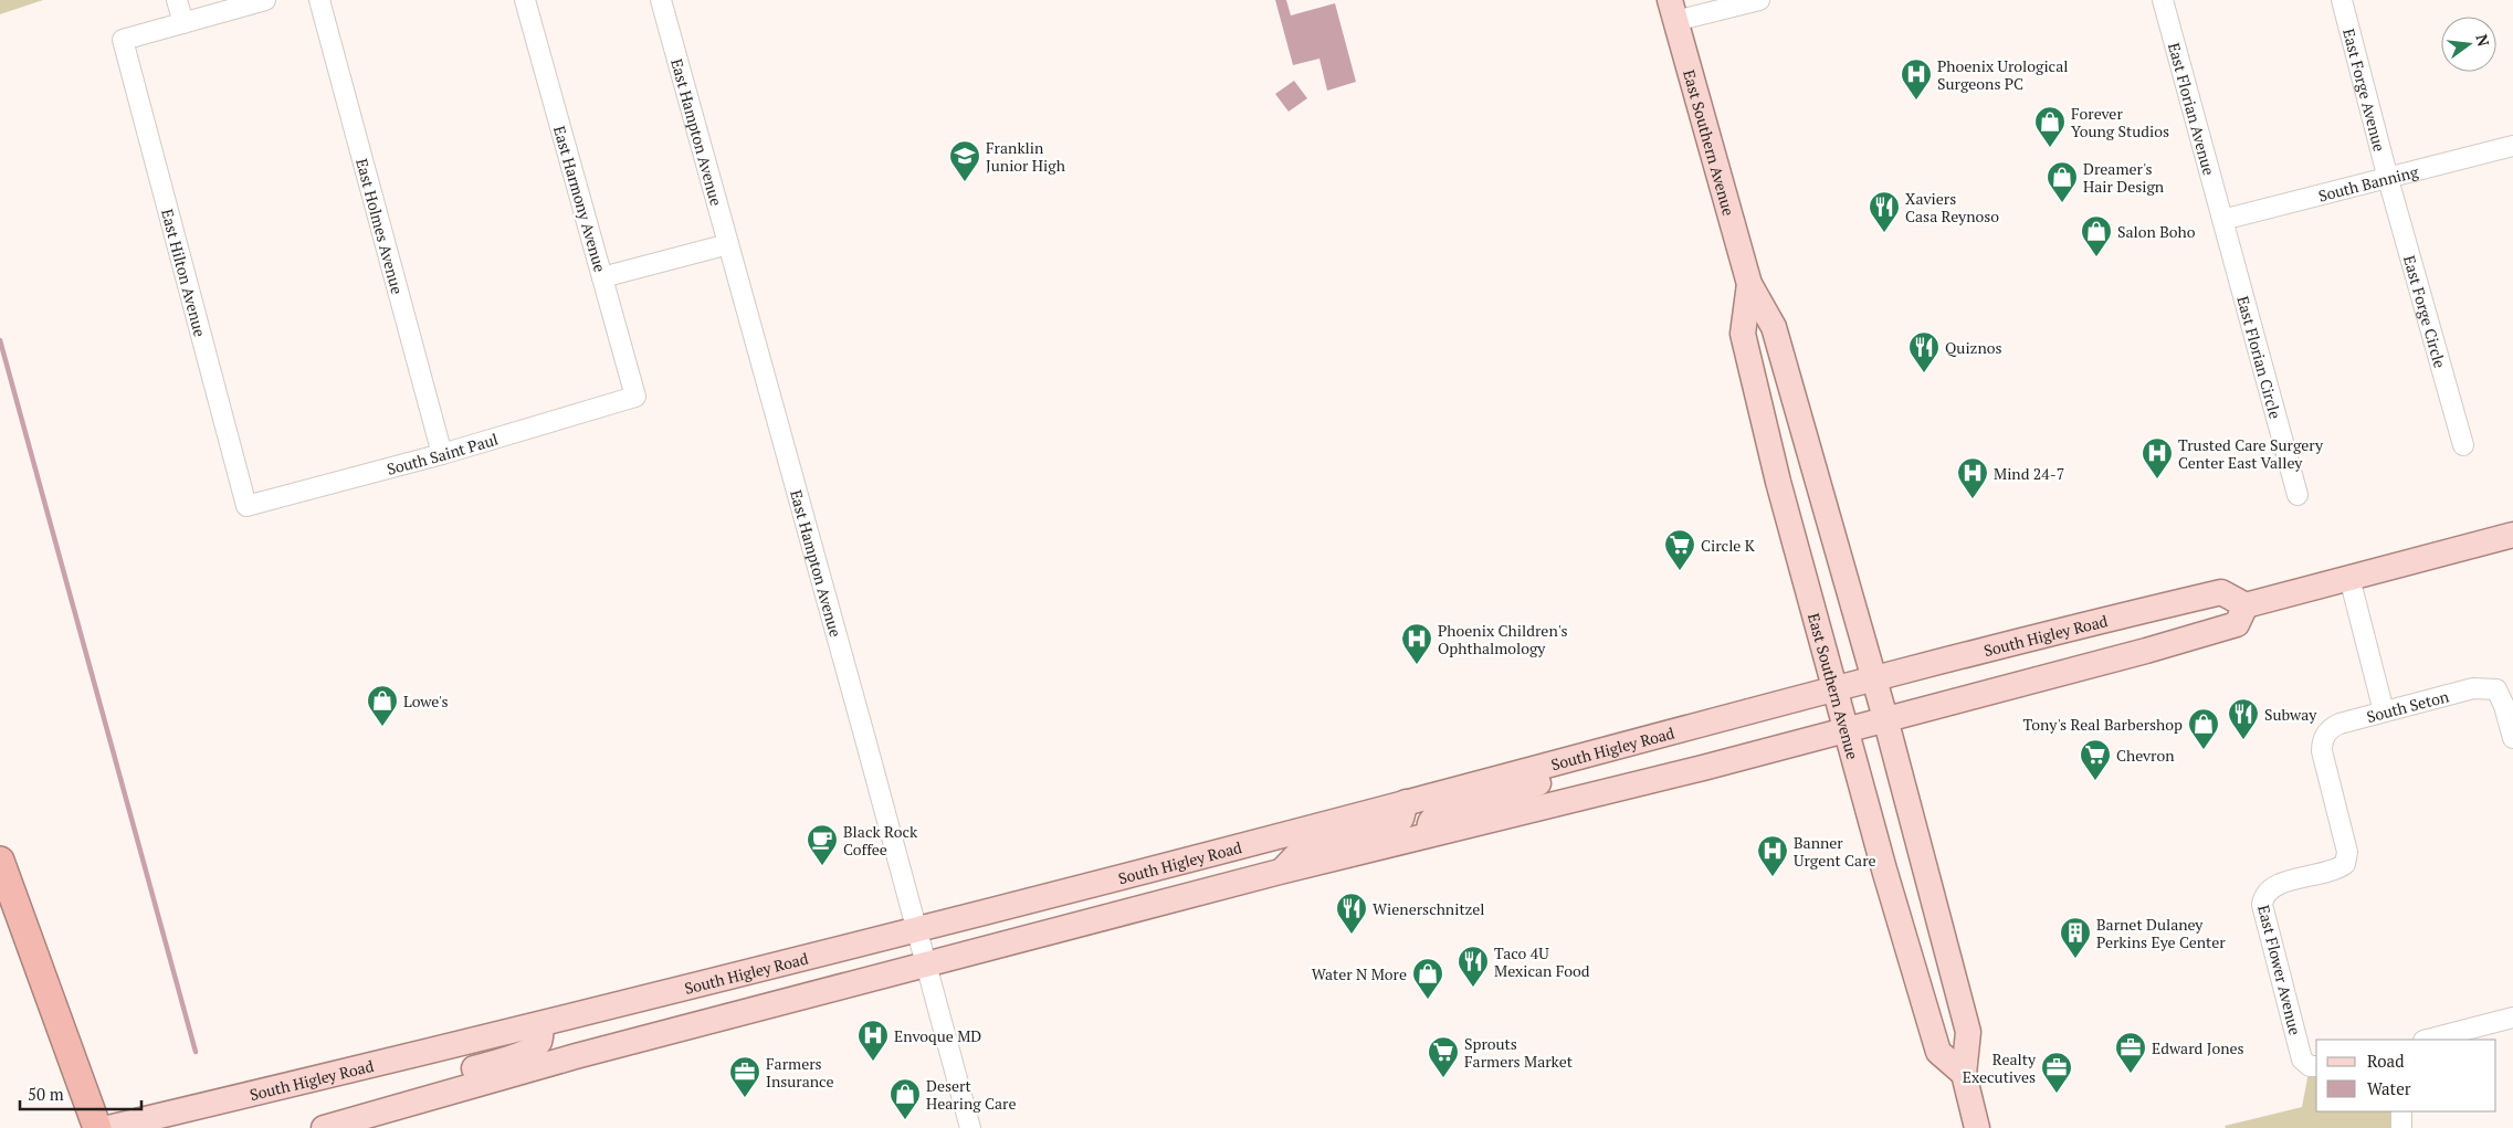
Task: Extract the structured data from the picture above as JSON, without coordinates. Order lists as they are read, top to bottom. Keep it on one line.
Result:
{"streets":{"main road":["East Southern Avenue","South Higley Road"],"street":["East Forge Avenue","East Florian Avenue","East Hampton Avenue","South Banning","East Harmony Avenue","East Holmes Avenue","East Hilton Avenue","East Forge Circle","East Florian Circle","South Saint Paul","South Seton","East Flower Avenue"]},"crossings":[["East Forge Avenue","South Banning"],["East Forge Avenue","East Forge Circle"],["East Florian Avenue","South Banning"],["East Florian Avenue","East Florian Circle"],["East Hampton Avenue","South Higley Road"],["East Southern Avenue","South Higley Road"],["South Banning","East Forge Circle"],["South Banning","East Florian Circle"],["East Harmony Avenue","South Saint Paul"],["East Holmes Avenue","South Saint Paul"],["East Hilton Avenue","South Saint Paul"],["South Seton","East Flower Avenue"]],"places":{"hospital":["Phoenix Urological Surgeons PC","Trusted Care Surgery Center East Valley","Mind 24-7","Phoenix Children's Ophthalmology","Banner Urgent Care","Envoque MD"],"shop":["Forever Young Studios","Dreamer's Hair Design","Salon Boho","Lowe's","Tony's Real Barbershop","Water N More","Desert Hearing Care"],"school or university":["Franklin Junior High"],"restaurant":["Xaviers Casa Reynoso","Quiznos","Subway","Wienerschnitzel","Taco 4U Mexican Food"],"supermarket":["Circle K","Chevron","Sprouts Farmers Market"],"cafe":["Black Rock Coffee"],"building":["Barnet Dulaney Perkins Eye Center"],"office":["Edward Jones","Realty Executives","Farmers Insurance"]},"legend":["Road","Water"],"scale_bar":"50 m","north":"right"}
